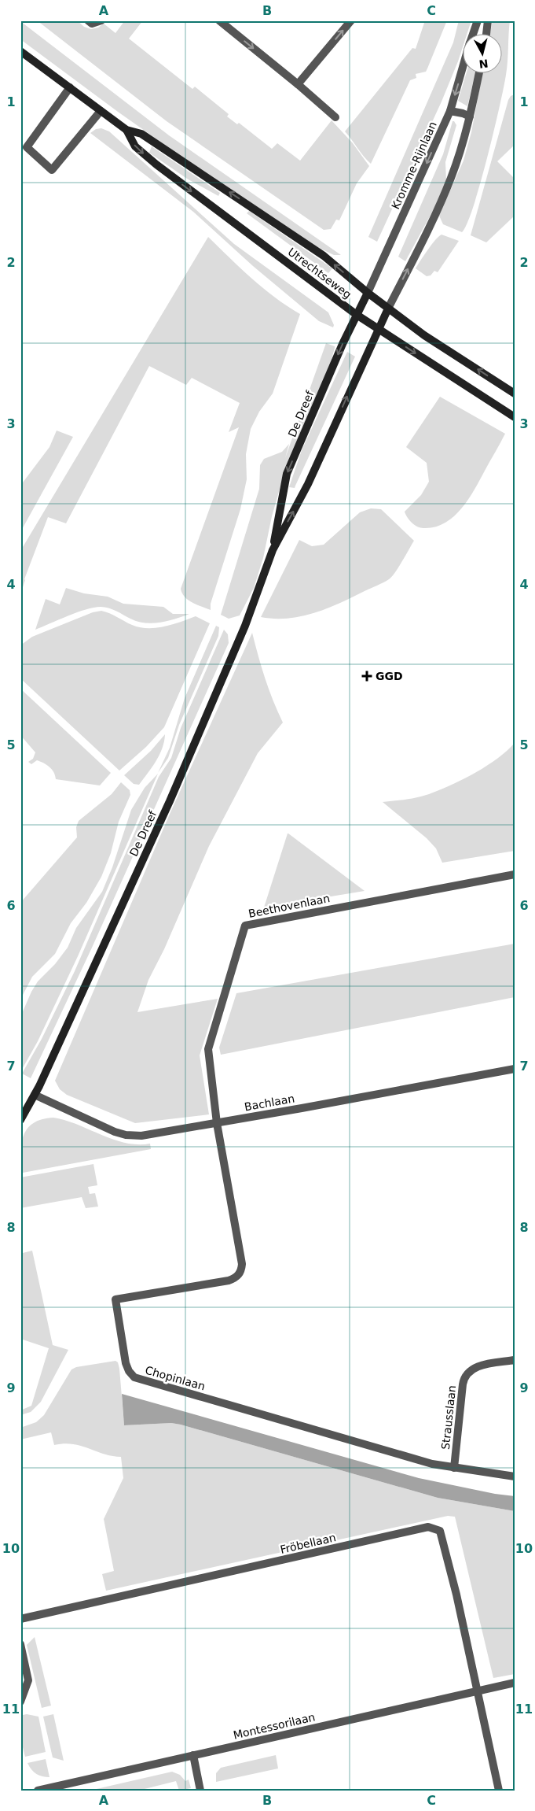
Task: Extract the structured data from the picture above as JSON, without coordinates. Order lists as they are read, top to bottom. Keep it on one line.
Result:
{"streets":{"main road":["Utrechtseweg","De Dreef"],"street":["Kromme-Rijnlaan","Beethovenlaan","Bachlaan","Chopinlaan","Strausslaan","Fröbellaan","Montessorilaan"]},"crossings":[["Kromme-Rijnlaan","Utrechtseweg"],["Kromme-Rijnlaan","De Dreef"],["Utrechtseweg","De Dreef"],["De Dreef","Bachlaan"],["Beethovenlaan","Bachlaan"],["Beethovenlaan","Chopinlaan"],["Bachlaan","Chopinlaan"],["Chopinlaan","Strausslaan"],["Fröbellaan","Montessorilaan"]],"places":{"health":["GGD"]},"north":"bottom","grid":{"columns":["A","B","C"],"rows":["1","2","3","4","5","6","7","8","9","10","11"]}}
